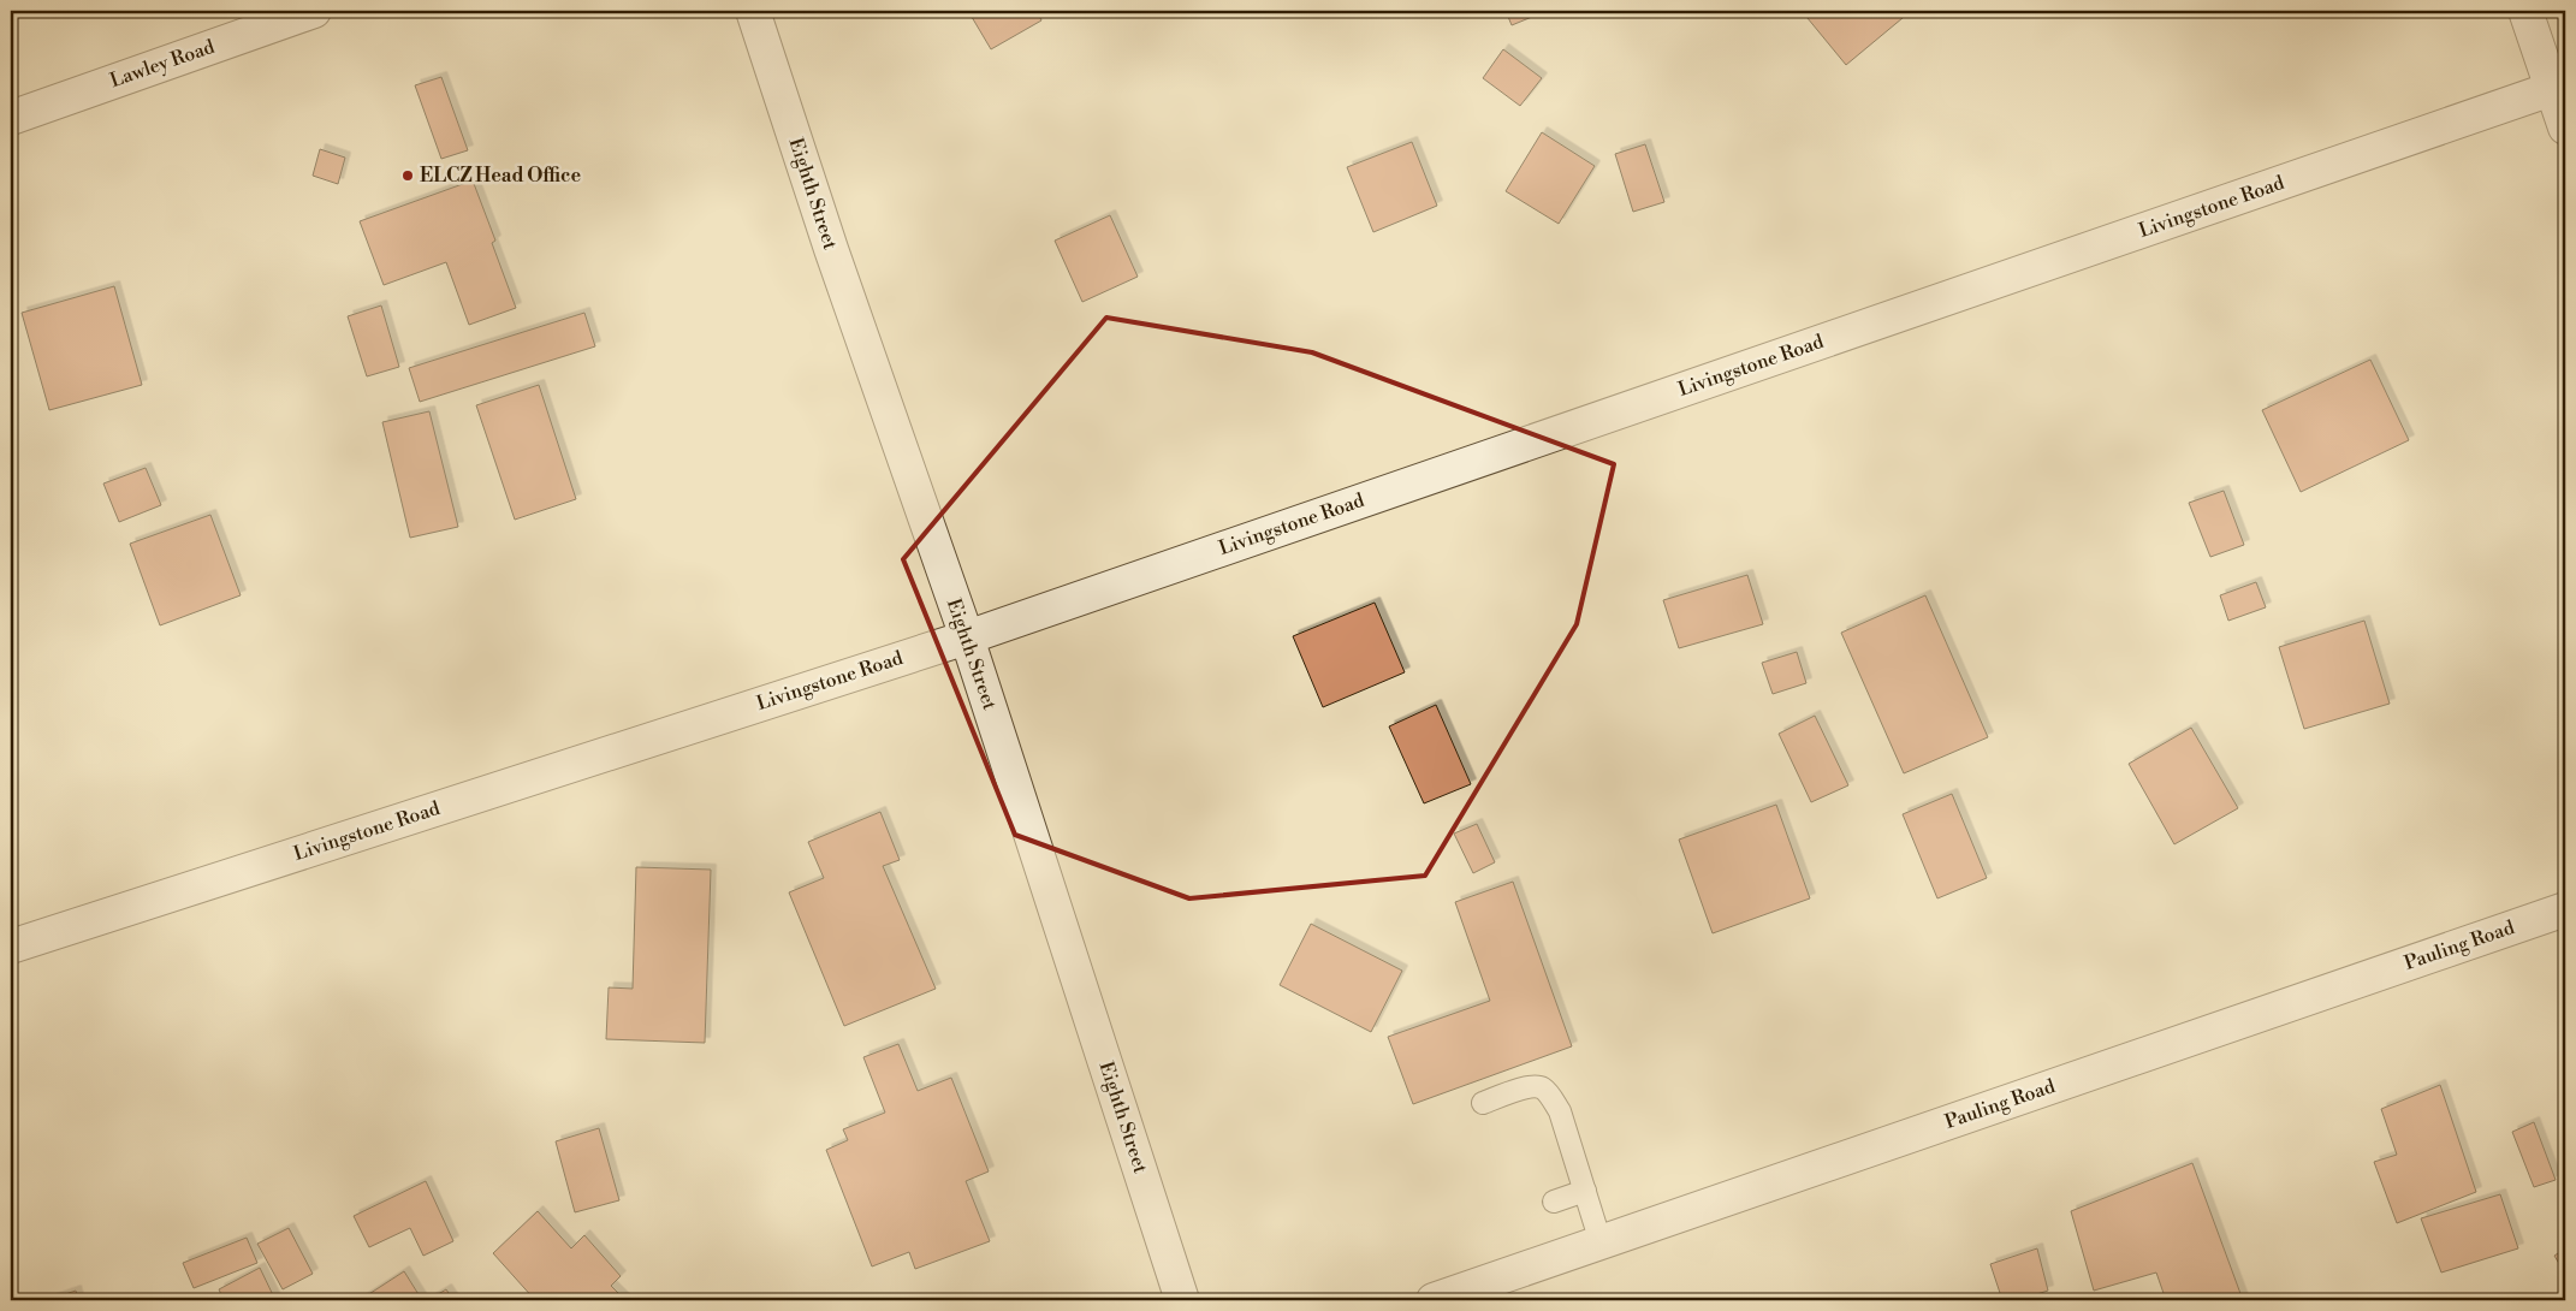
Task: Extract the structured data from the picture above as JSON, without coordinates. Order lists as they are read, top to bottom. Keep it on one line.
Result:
{"streets":{"street":["Lawley Road","Eighth Street","Livingstone Road","Pauling Road"]},"crossings":[["Eighth Street","Livingstone Road"]],"places":["ELCZ Head Office"]}
